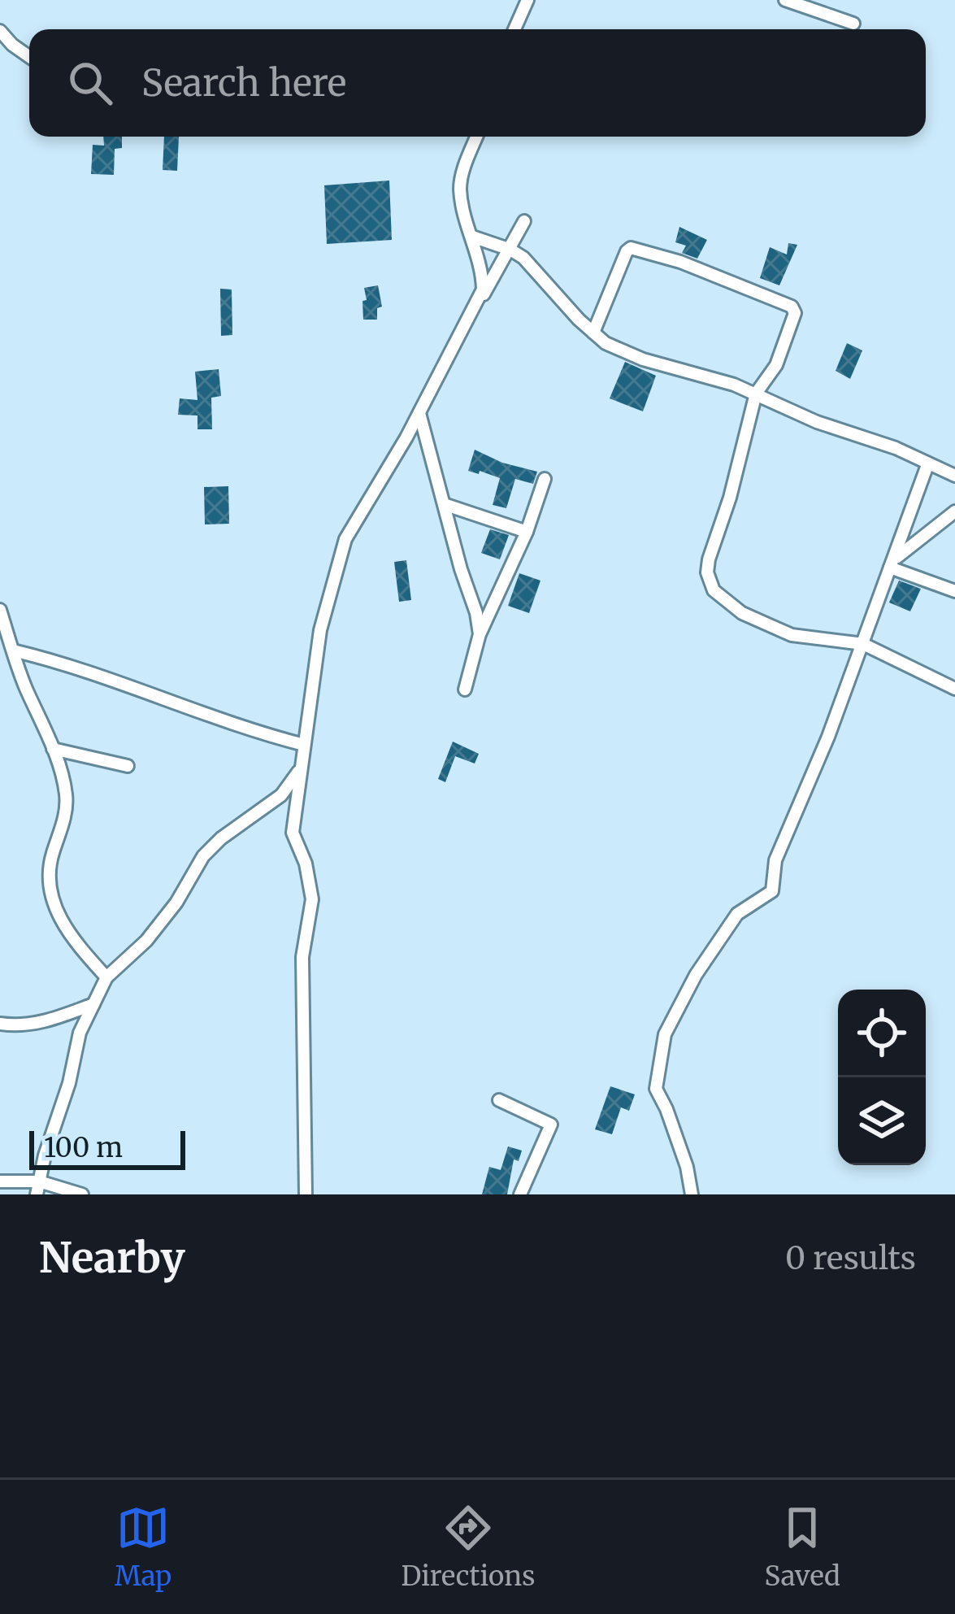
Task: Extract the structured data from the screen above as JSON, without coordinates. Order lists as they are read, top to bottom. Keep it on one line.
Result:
{"scale_bar":"100 m","page":{"search":"Search here","scale":"100 m","heading":["Nearby","0 results"],"nav":["Map","Directions","Saved"]}}
